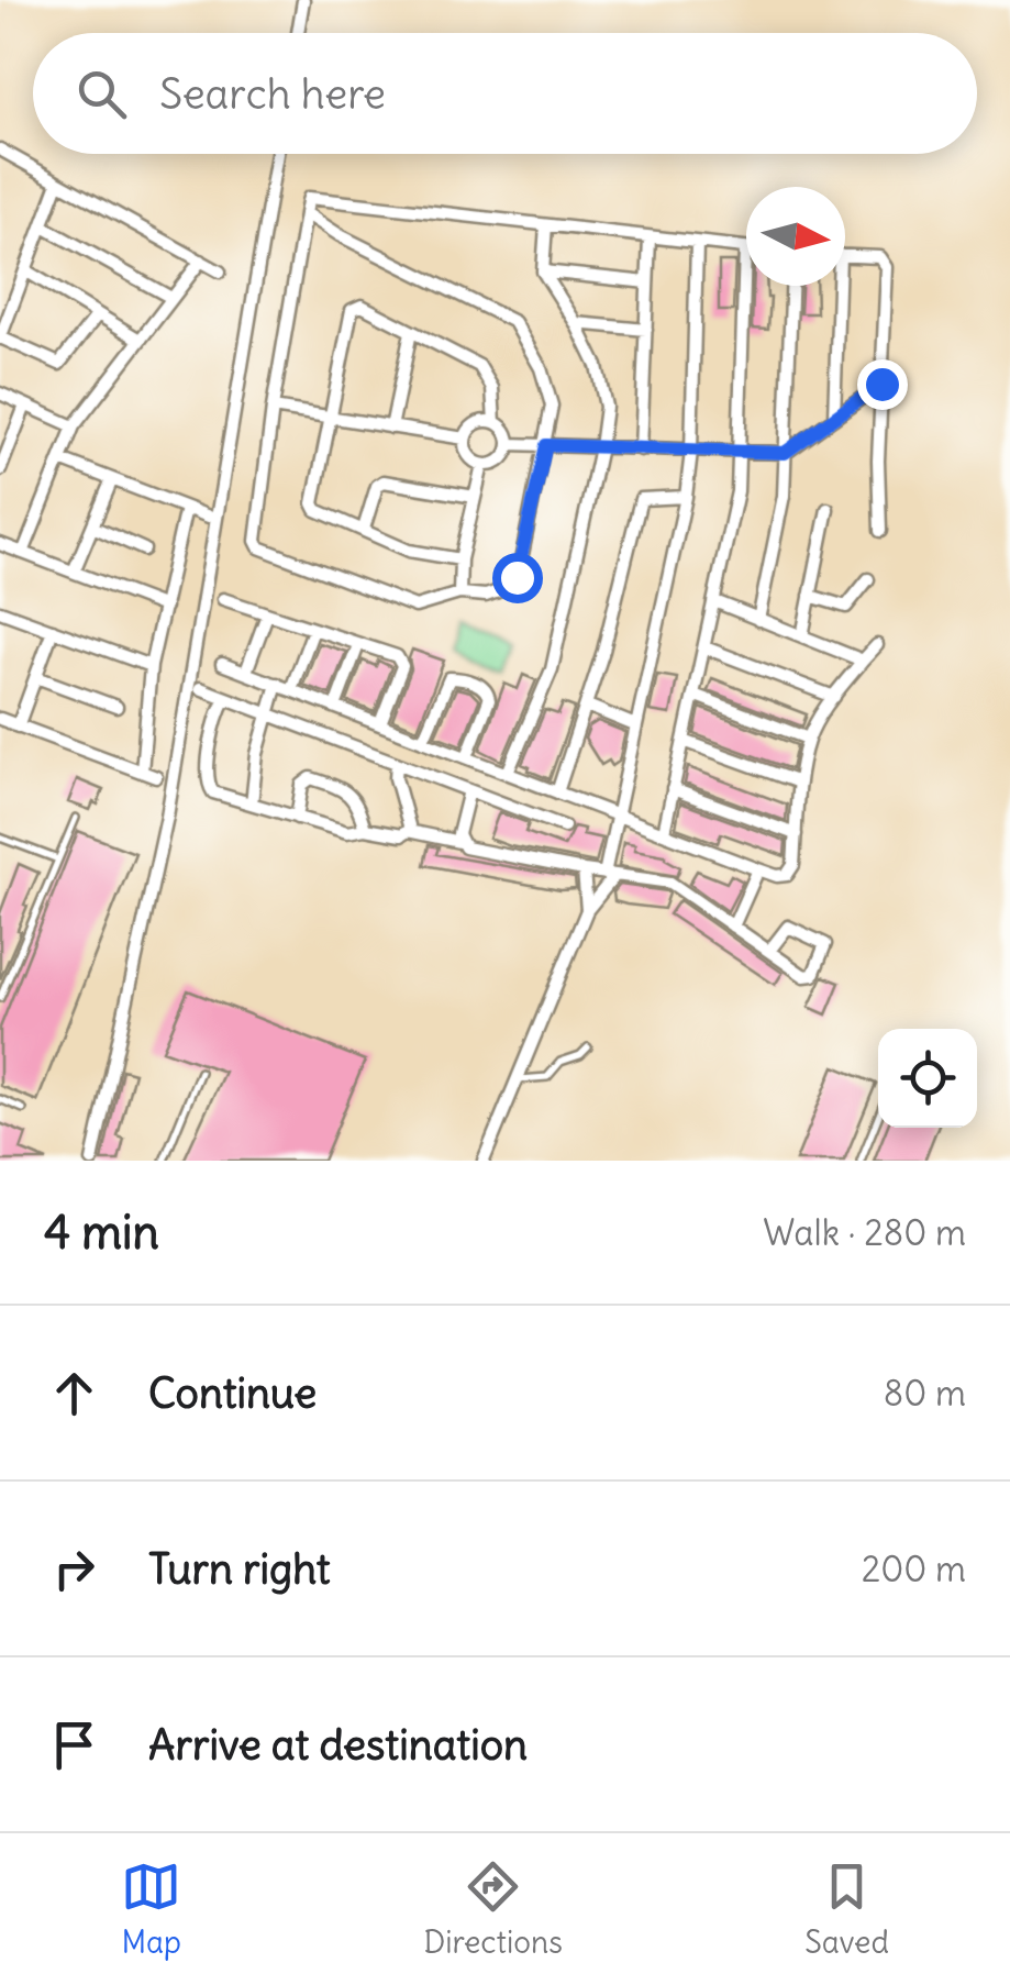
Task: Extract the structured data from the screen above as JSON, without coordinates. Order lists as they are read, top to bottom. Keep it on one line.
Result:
{"north":"right","page":{"search":"Search here","heading":["4 min","Walk · 280 m"],"list":[["Continue","80 m"],["Turn right","200 m"],"Arrive at destination"],"nav":["Map","Directions","Saved"]}}
